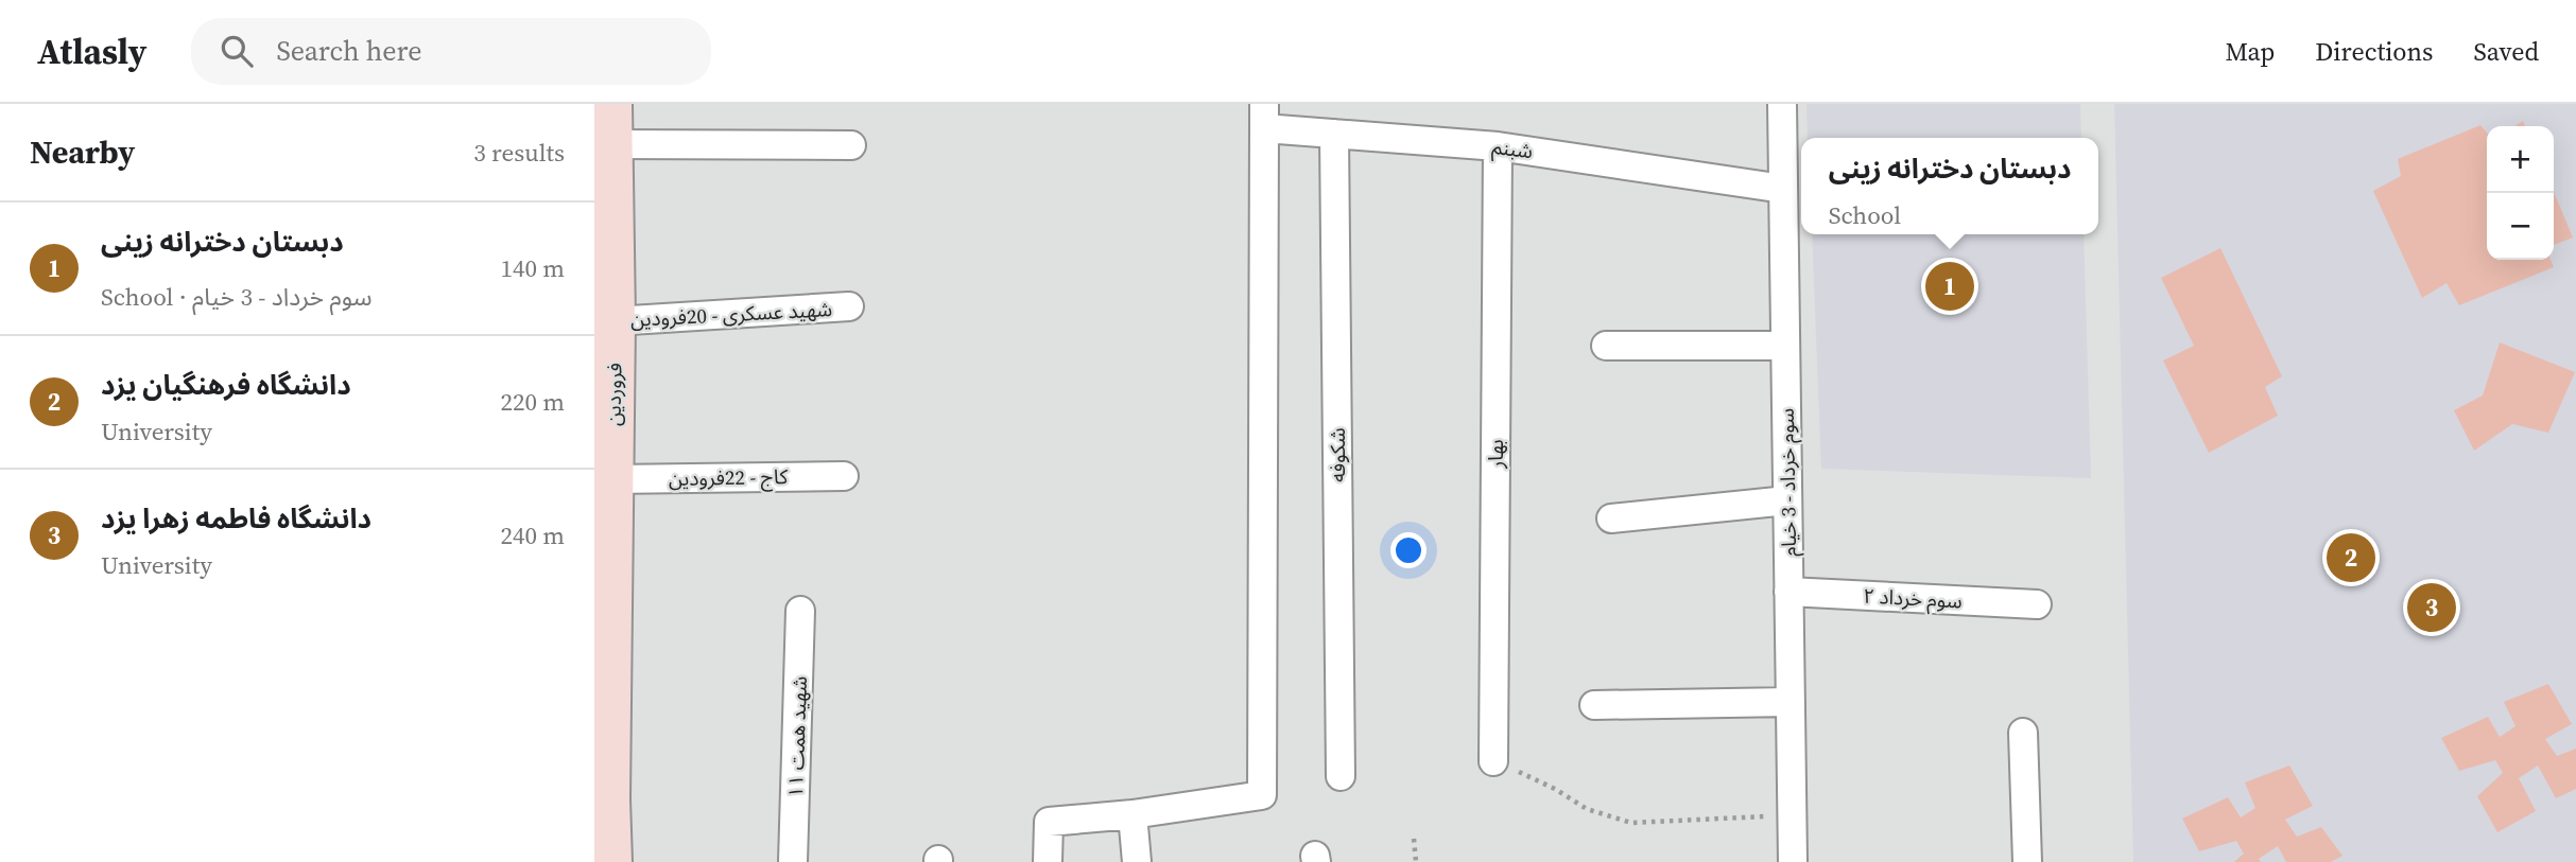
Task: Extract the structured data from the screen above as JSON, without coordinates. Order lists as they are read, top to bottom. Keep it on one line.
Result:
{"streets":{"street":["شبنم","شهید عسکری - 20فرودین","فروردین","بهار","شکوفه","کاج - 22فرودین","سوم خرداد - 3 خیام","سوم خرداد ۲","شهید همت ۱۱"]},"crossings":[["شبنم","بهار"],["شبنم","شکوفه"],["شبنم","سوم خرداد - 3 خیام"],["شهید عسکری - 20فرودین","فروردین"],["فروردین","کاج - 22فرودین"],["سوم خرداد - 3 خیام","سوم خرداد ۲"]],"page":{"header":"Atlasly","search":"Search here","nav":["Map","Directions","Saved"],"heading":["Nearby","3 results"],"map_buttons":["+","−"],"popup":["دبستان دخترانه زینی","School"],"list":[{"mark":"1","name":"دبستان دخترانه زینی","note":"School · سوم خرداد - 3 خیام","value":"140 m"},{"mark":"2","name":"دانشگاه فرهنگیان یزد","note":"University","value":"220 m"},{"mark":"3","name":"دانشگاه فاطمه زهرا یزد","note":"University","value":"240 m"}],"pins":["1","2","3"]}}
